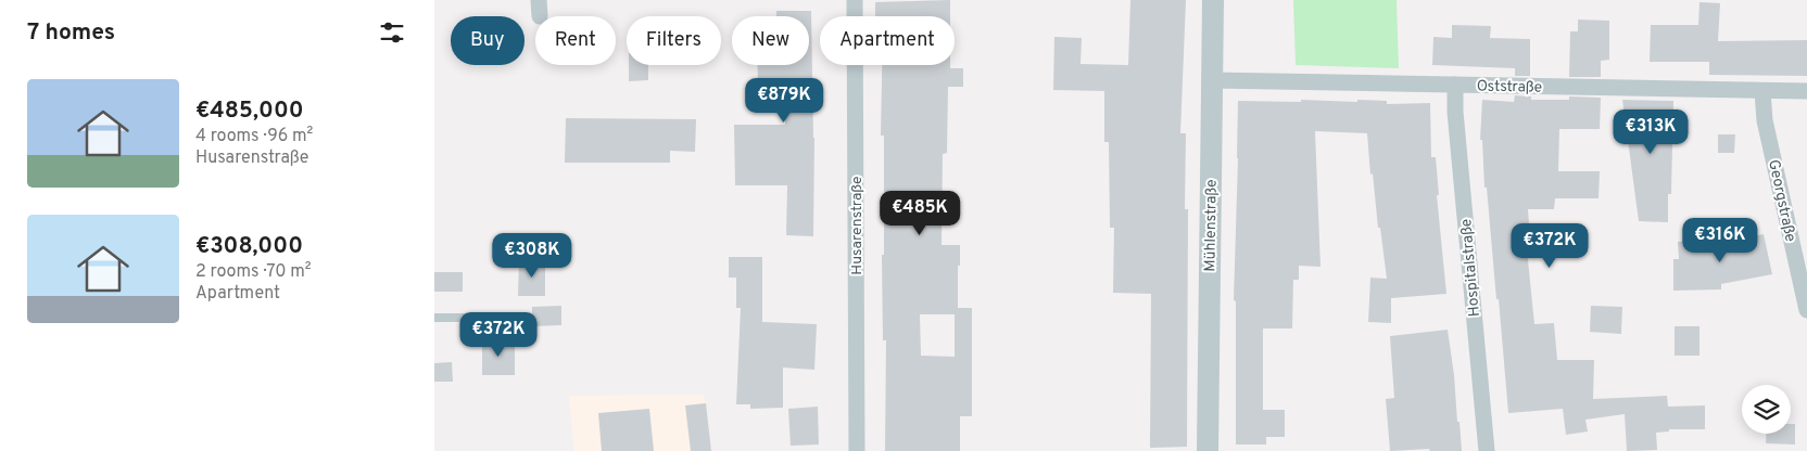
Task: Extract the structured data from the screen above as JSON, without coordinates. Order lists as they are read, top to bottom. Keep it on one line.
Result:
{"streets":{"street":["Oststraße","Georgstraße","Husarenstraße","Mühlenstraße","Hospitalstraße"]},"crossings":[["Oststraße","Georgstraße"],["Oststraße","Mühlenstraße"],["Oststraße","Hospitalstraße"]],"page":{"heading":"7 homes","chip":["Buy","Rent","Filters","New","Apartment"],"list":[{"name":"€485,000","note":"4 rooms · 96 m² · Husarenstraße"},{"name":"€308,000","note":"2 rooms · 70 m² · Apartment"}],"price":["€879K","€313K","€485K","€316K","€372K","€308K","€372K"]}}
